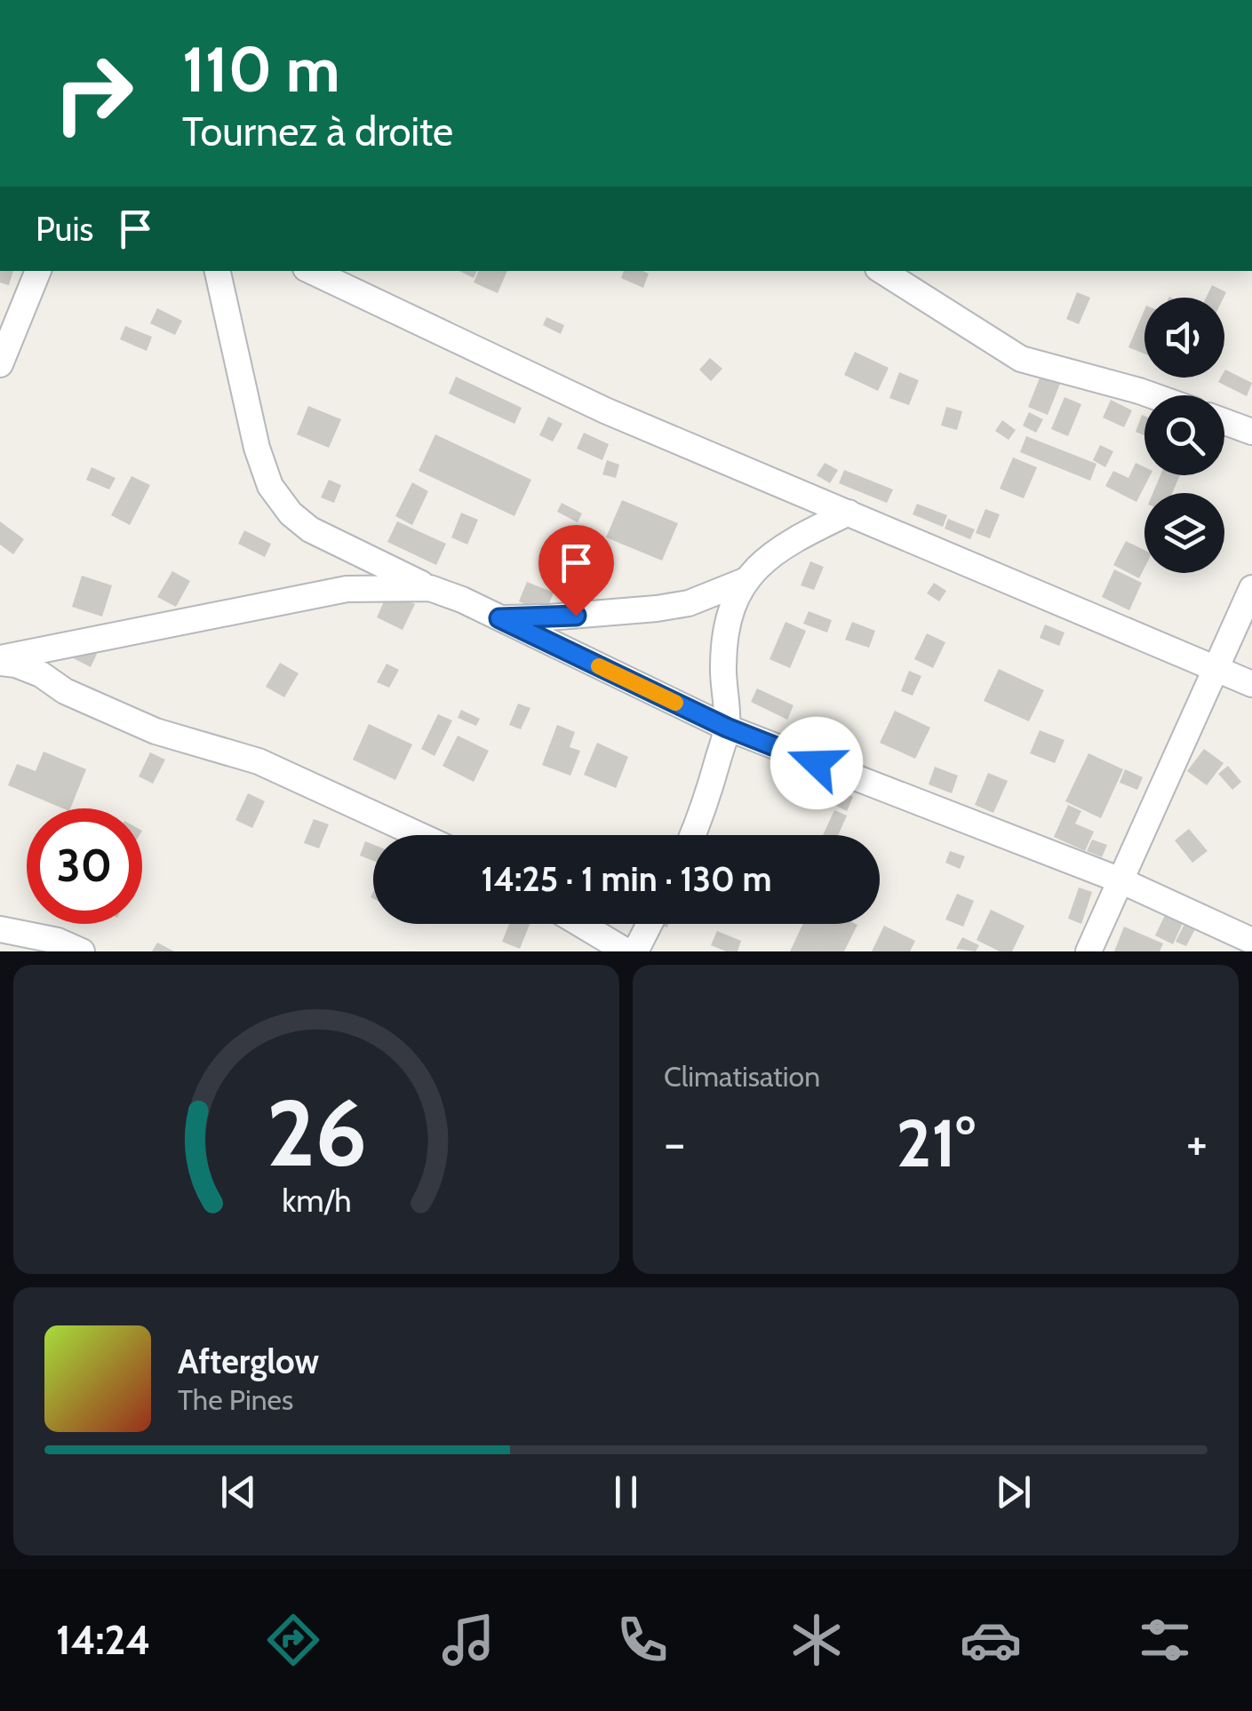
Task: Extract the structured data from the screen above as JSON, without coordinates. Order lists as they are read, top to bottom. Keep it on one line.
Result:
{"page":{"turn":["110 m","Tournez à droite"],"then":"Puis","limit":"30","trip":"14:25 · 1 min · 130 m","tile":"Climatisation","heat":["−","21°","+"],"song":["Afterglow","The Pines"],"tabs":"14:24","gauge":["26","km/h"]}}
